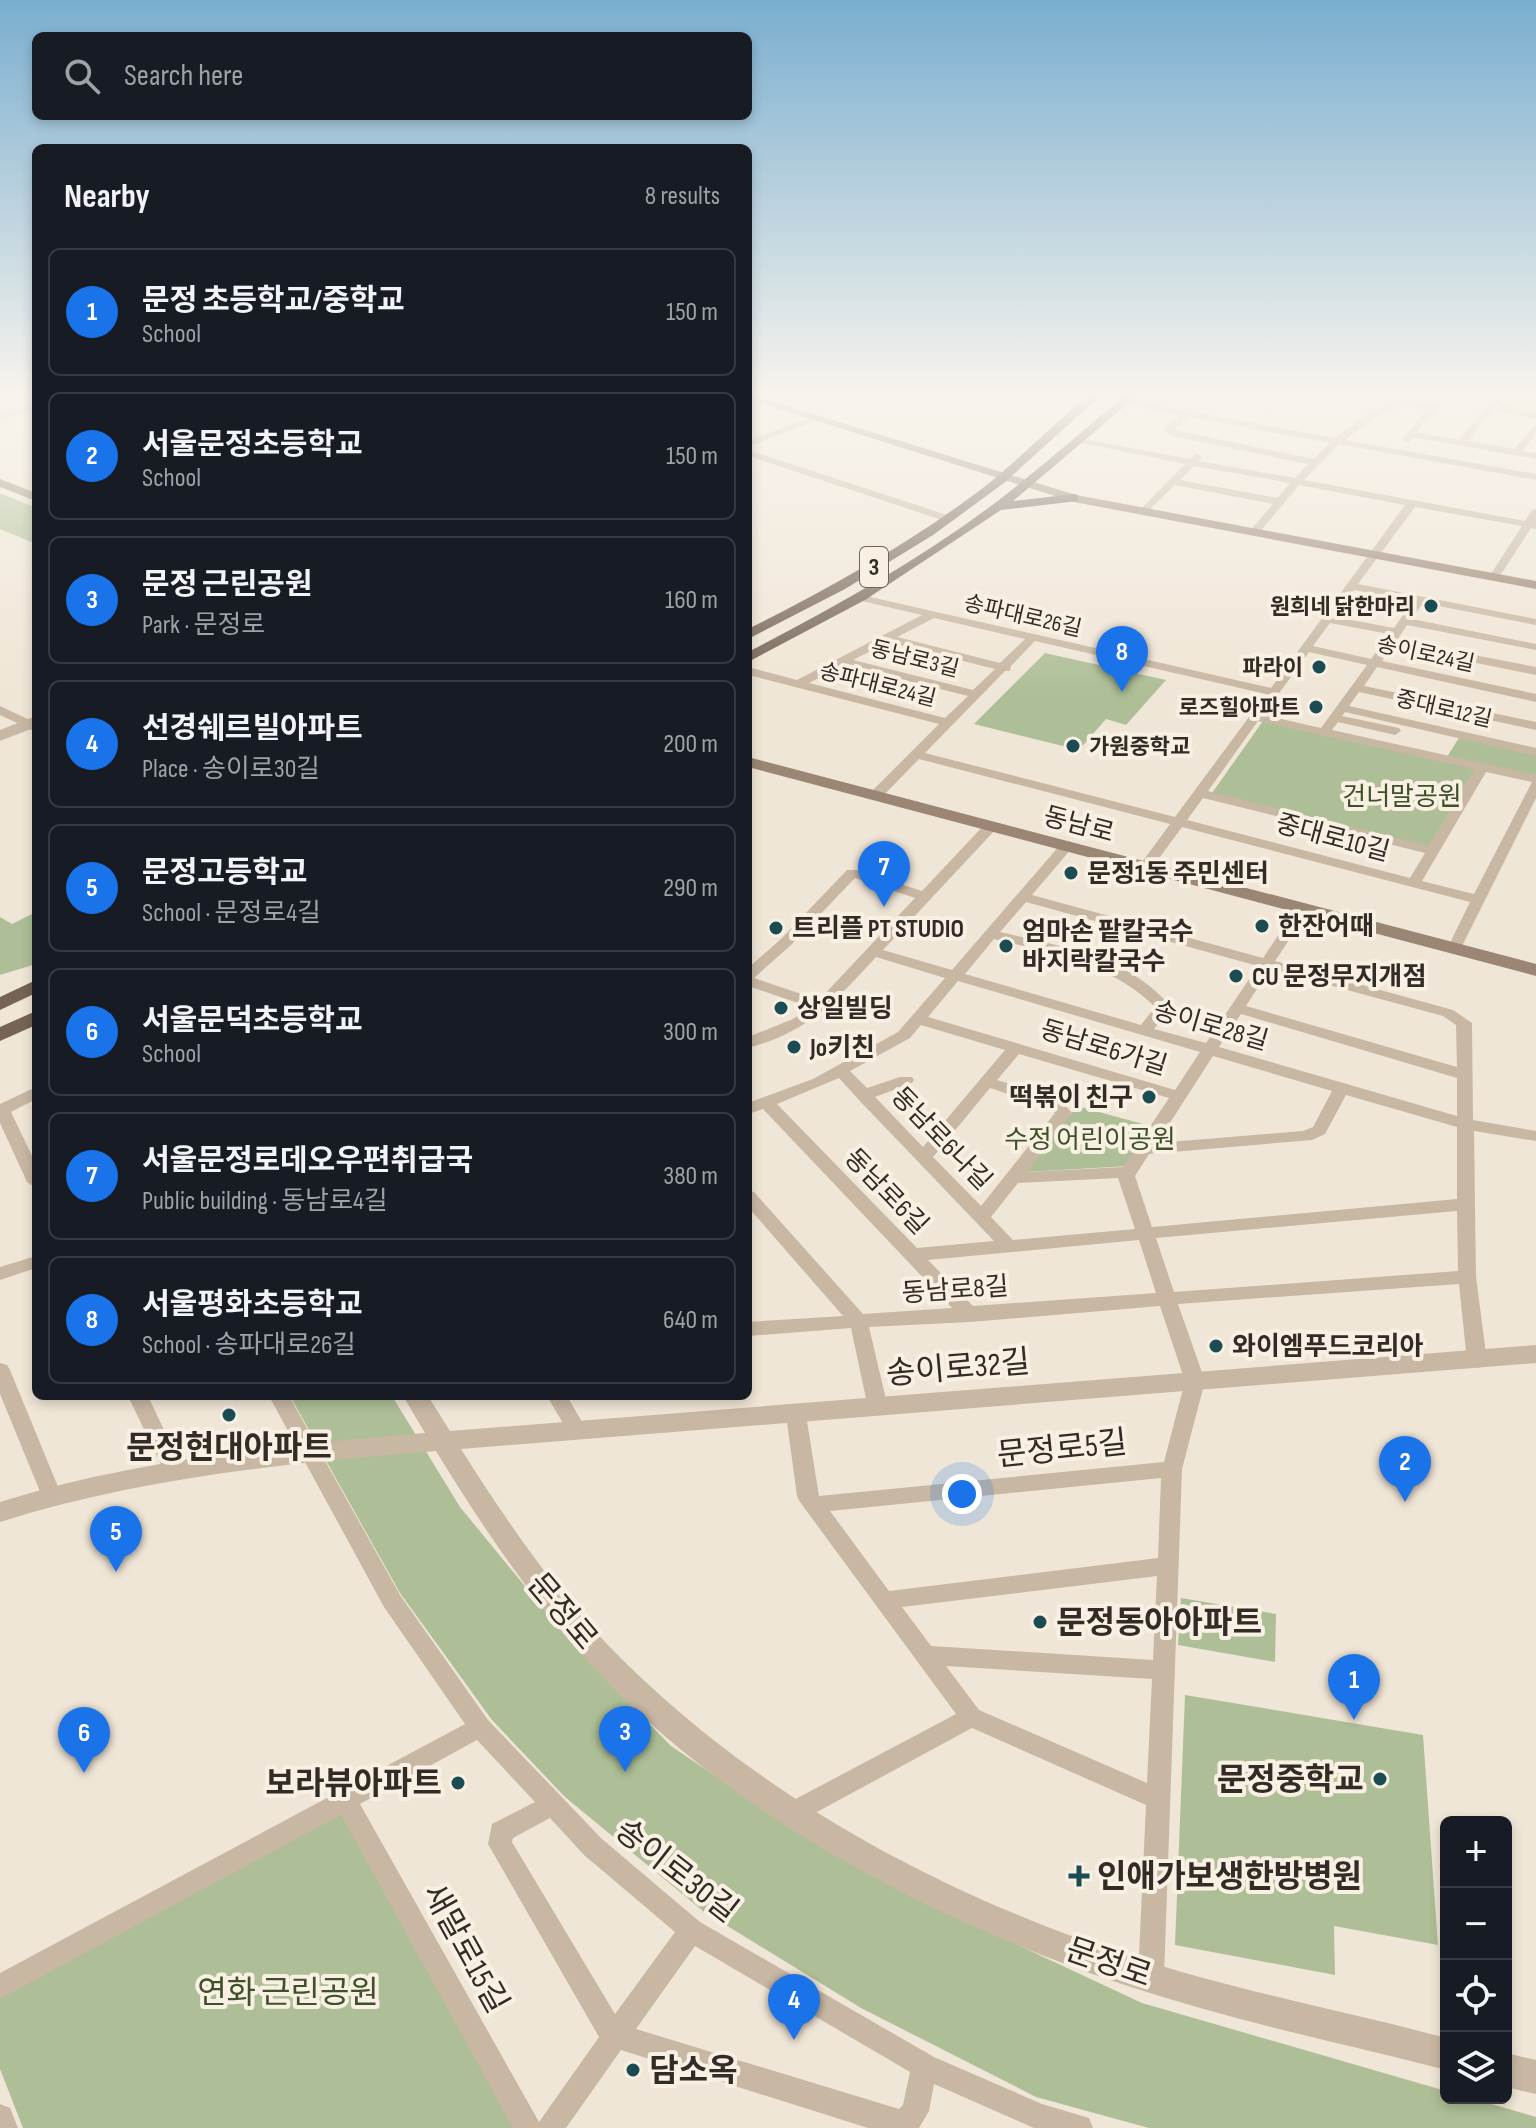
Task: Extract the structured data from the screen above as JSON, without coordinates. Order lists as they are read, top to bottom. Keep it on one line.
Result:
{"streets":{"main road":["3","동남로"],"street":["송파대로26길","송이로24길","동남로3길","송파대로24길","중대로12길","중대로10길","송이로28길","동남로6가길","동남로6나길","동남로6길","동남로8길","송이로32길","문정로5길","문정로","송이로30길","새말로15길"]},"crossings":[["3","송파대로26길"],["송파대로26길","동남로3길"],["송파대로26길","송파대로24길"],["동남로3길","송파대로24길"],["동남로3길","동남로"],["동남로3길","중대로10길"],["동남로6가길","동남로6나길"],["동남로6나길","동남로8길"],["동남로6길","동남로8길"],["송이로32길","문정로"],["송이로32길","송이로30길"]],"parks":["건너말공원","수정 어린이공원","연화 근린공원"],"places":{"other":["원희네 닭한마리","파라이","로즈힐아파트","가원중학교","문정1동 주민센터","한잔어때","트리플 PT STUDIO","엄마손 팥칼국수 바지락칼국수","CU 문정무지개점","상일빌딩","Jo키친","떡볶이 친구","와이엠푸드코리아","문정현대아파트","문정동아아파트","문정중학교","보라뷰아파트","담소옥"],"health":["인애가보생한방병원"]},"page":{"search":"Search here","heading":["Nearby","8 results"],"list":[{"mark":"1","name":"문정 초등학교/중학교","note":"School","value":"150 m"},{"mark":"2","name":"서울문정초등학교","note":"School","value":"150 m"},{"mark":"3","name":"문정 근린공원","note":"Park · 문정로","value":"160 m"},{"mark":"4","name":"선경쉐르빌아파트","note":"Place · 송이로30길","value":"200 m"},{"mark":"5","name":"문정고등학교","note":"School · 문정로4길","value":"290 m"},{"mark":"6","name":"서울문덕초등학교","note":"School","value":"300 m"},{"mark":"7","name":"서울문정로데오우편취급국","note":"Public building · 동남로4길","value":"380 m"},{"mark":"8","name":"서울평화초등학교","note":"School · 송파대로26길","value":"640 m"}],"pins":["8","7","2","5","1","3","6","4"],"map_buttons":["+","−"]}}
